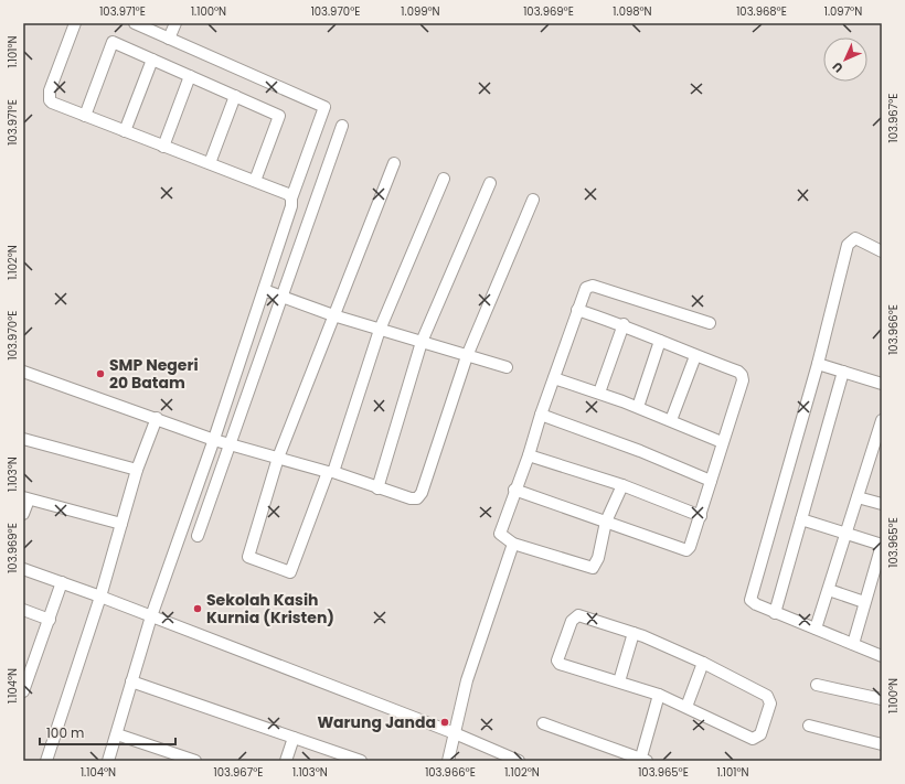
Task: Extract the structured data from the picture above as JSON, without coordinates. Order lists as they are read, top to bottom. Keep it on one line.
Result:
{"places":["SMP Negeri 20 Batam","Sekolah Kasih Kurnia (Kristen)","Warung Janda"],"scale_bar":"100 m","north":"bottom left","coordinates":["103.971°E","1.100°N","103.970°E","1.099°N","103.969°E","1.098°N","103.968°E","1.097°N","1.101°N","103.967°E","1.102°N","103.966°E","1.103°N","103.965°E","1.104°N"]}
